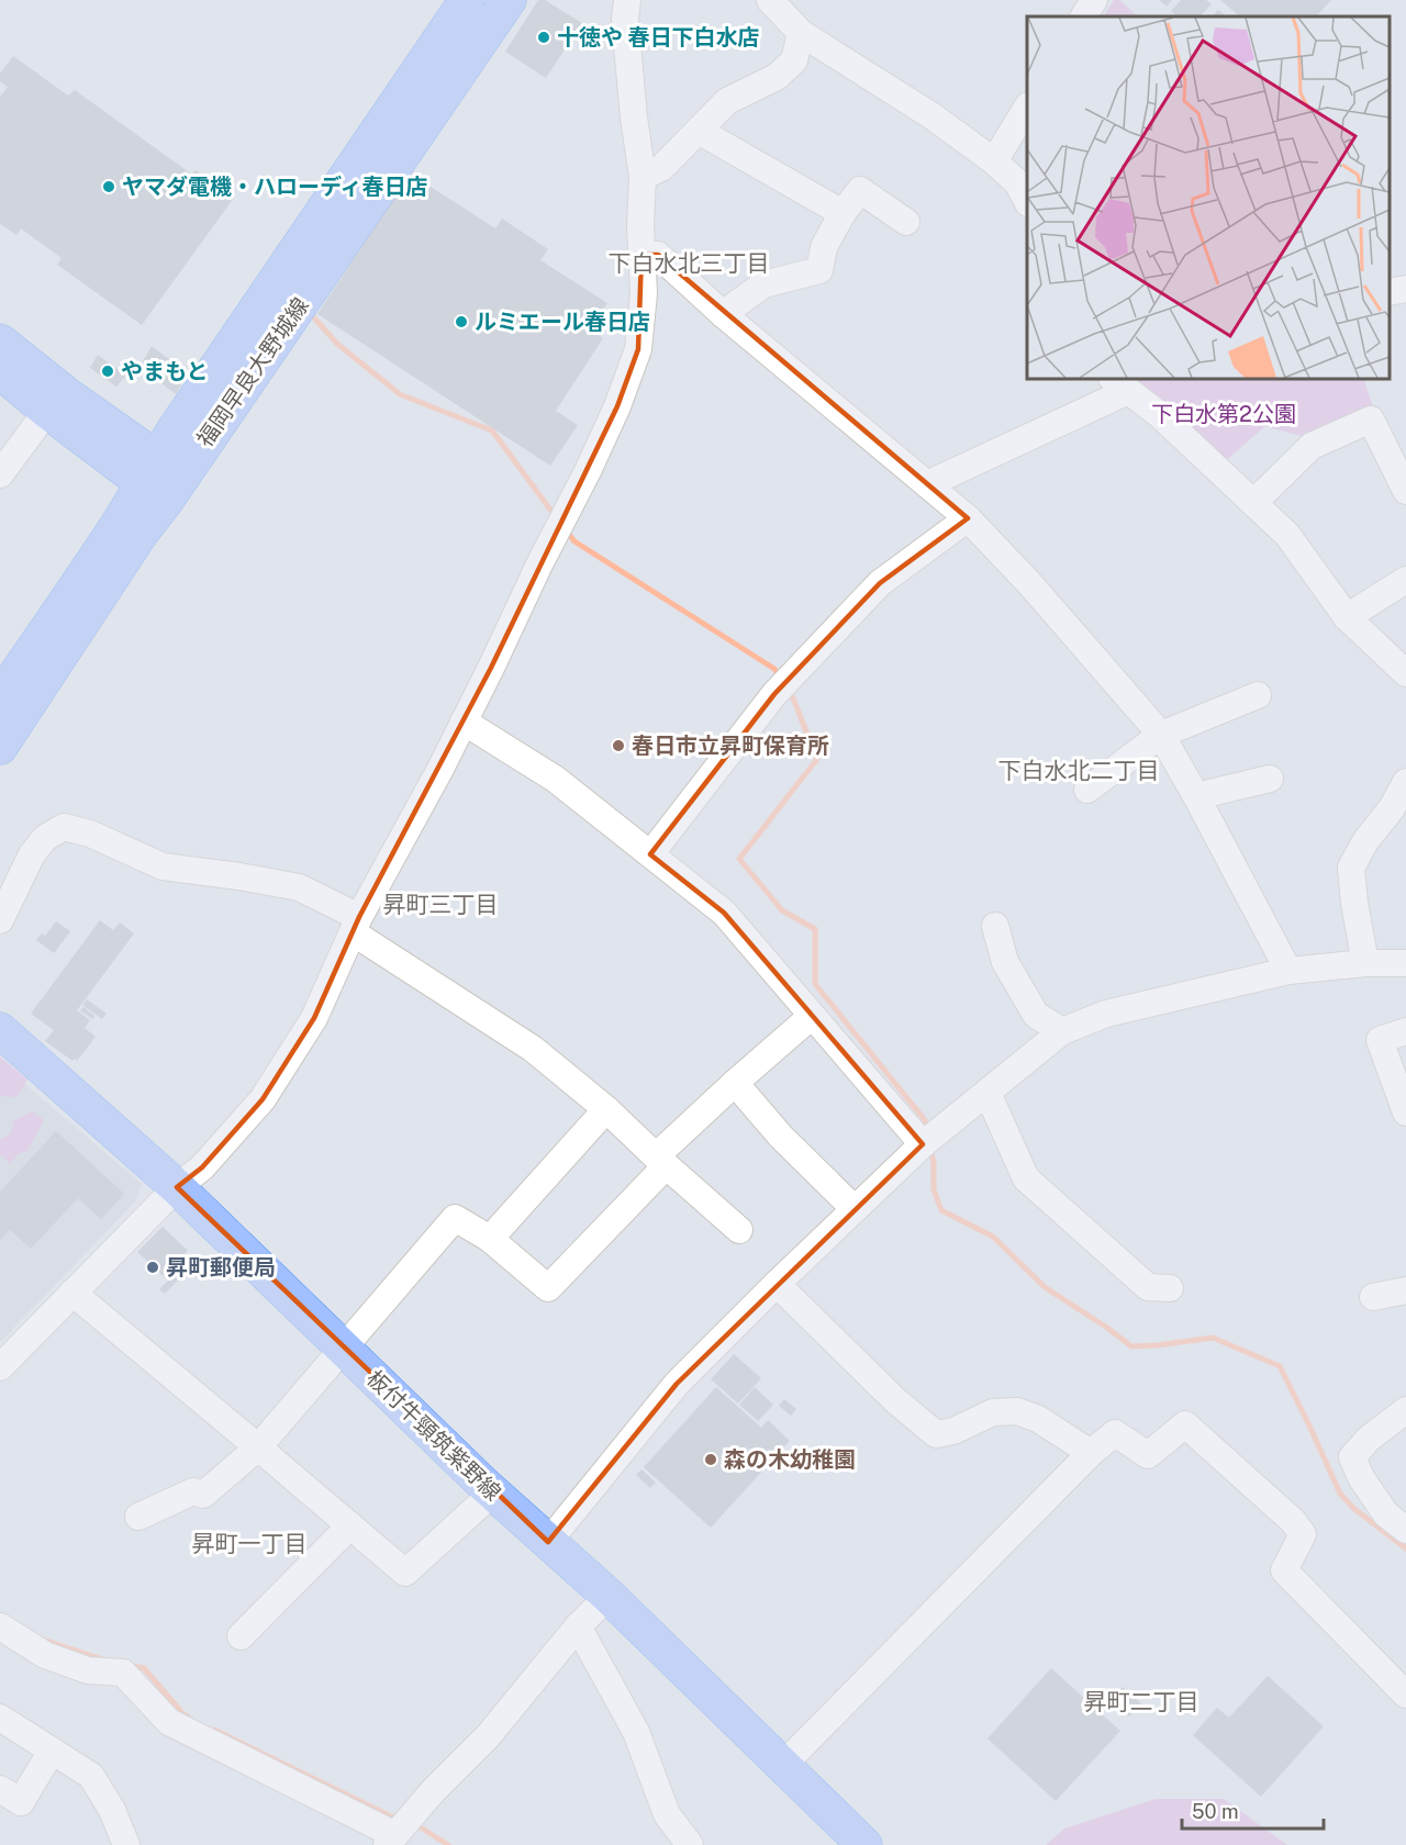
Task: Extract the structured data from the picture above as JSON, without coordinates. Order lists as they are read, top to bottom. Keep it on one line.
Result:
{"streets":{"main road":["福岡早良大野城線","板付牛頸筑紫野線"]},"districts":["下白水北三丁目","下白水北二丁目","昇町三丁目","昇町一丁目","昇町二丁目"],"parks":["下白水第2公園"],"places":["十徳や 春日下白水店","ヤマダ電機・ハローディ春日店","ルミエール春日店","やまもと","春日市立昇町保育所","昇町郵便局","森の木幼稚園"],"scale_bar":"50 m"}
